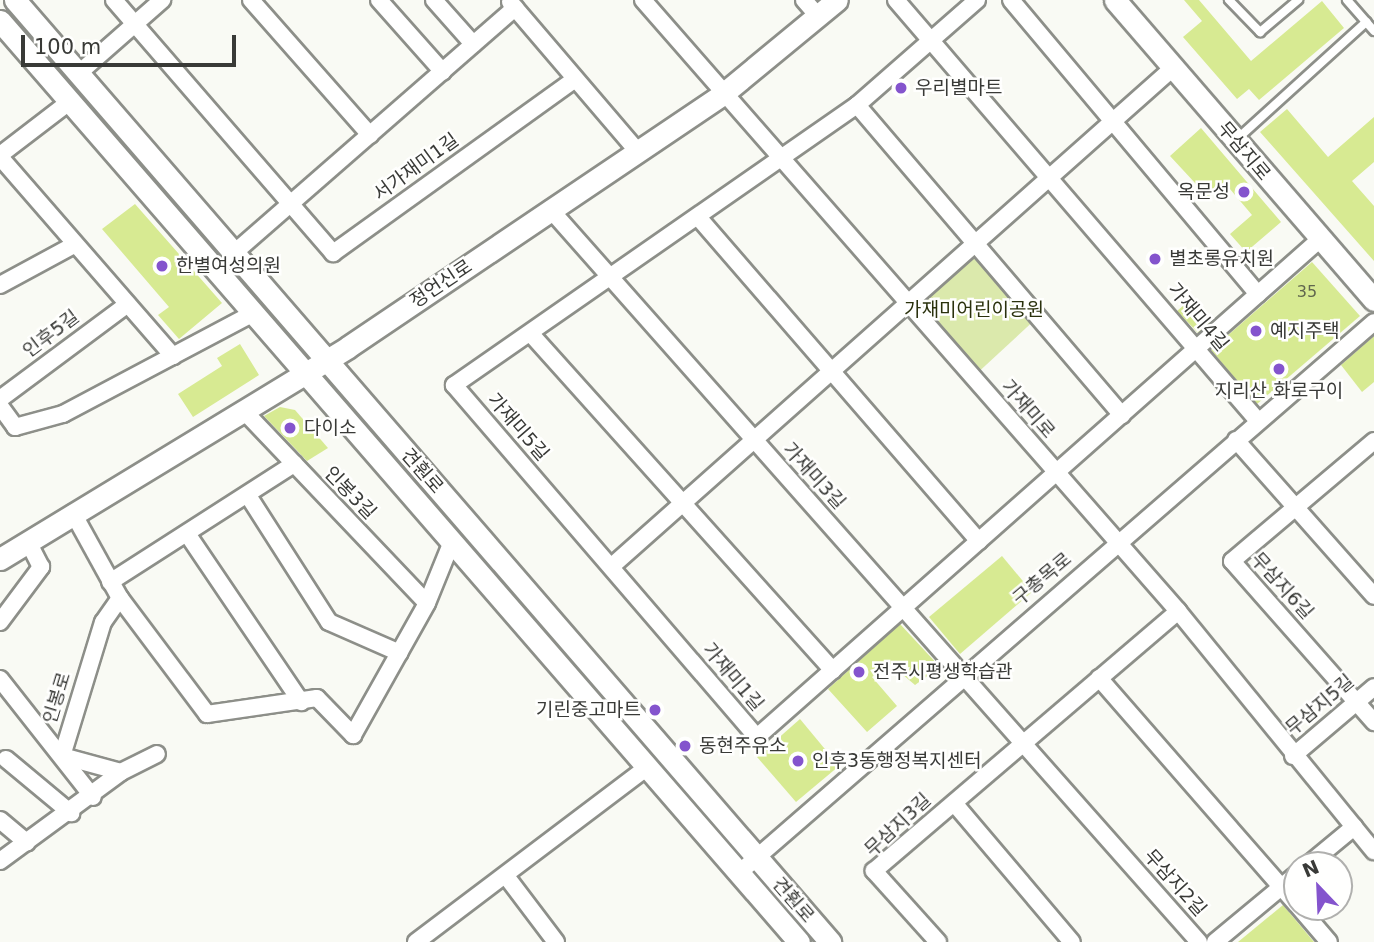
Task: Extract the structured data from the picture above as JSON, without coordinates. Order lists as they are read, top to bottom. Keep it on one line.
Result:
{"streets":{"street":["무삼지로","서가재미1길","정언신로","가재미4길","인후5길","가재미로","가재미5길","견훤로","가재미3길","인봉3길","구총목로","무삼지6길","가재미1길","인봉로","무삼지5길","무삼지3길","무삼지2길"]},"crossings":[["무삼지로","가재미1길"],["정언신로","가재미로"],["정언신로","견훤로"],["정언신로","인봉3길"],["가재미4길","가재미5길"],["가재미4길","구총목로"],["가재미4길","가재미1길"],["가재미로","가재미5길"],["가재미로","가재미3길"],["가재미로","구총목로"],["가재미로","가재미1길"],["가재미로","무삼지5길"],["가재미로","무삼지3길"],["가재미5길","가재미3길"],["가재미5길","가재미1길"],["견훤로","구총목로"],["가재미3길","가재미1길"],["무삼지6길","무삼지5길"],["무삼지3길","무삼지2길"]],"parks":["가재미어린이공원"],"places":["우리별마트","옥문성","별초롱유치원","한별여성의원","예지주택","지리산 화로구이","다이소","전주시평생학습관","기린중고마트","동현주유소","인후3동행정복지센터"],"house_numbers":["35"],"scale_bar":"100 m","north":"top left"}
